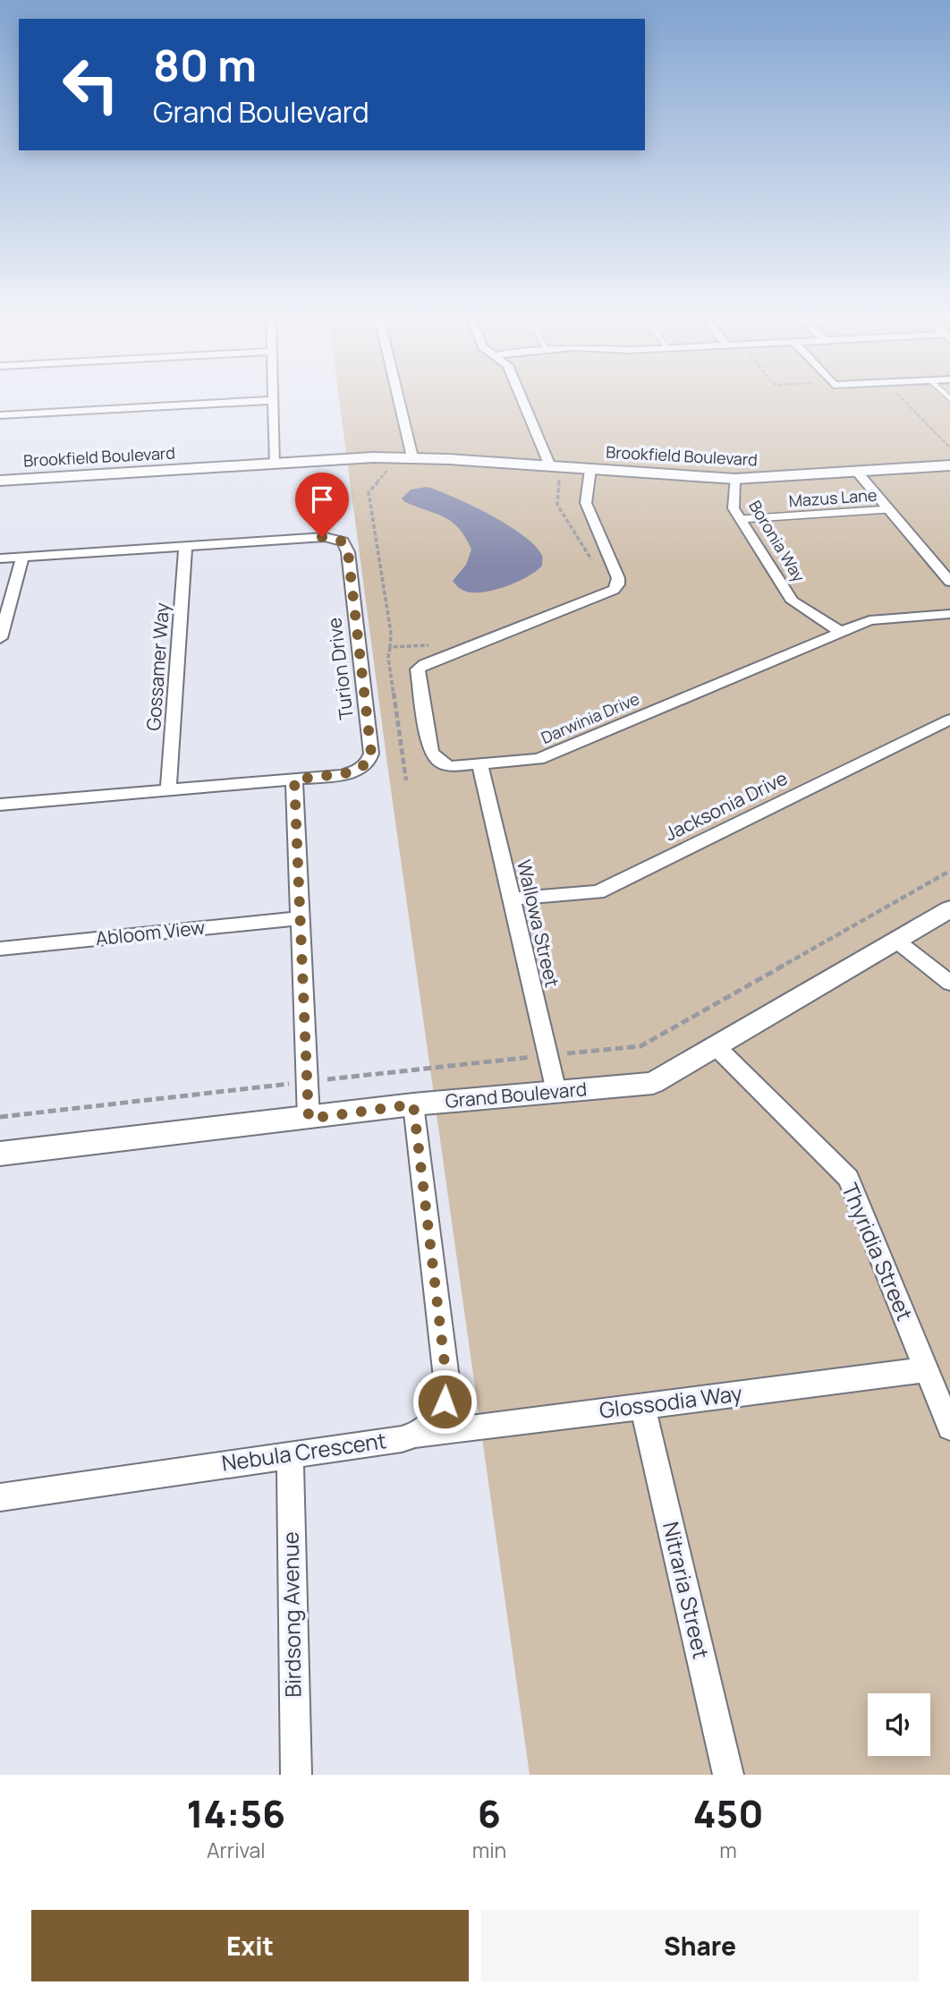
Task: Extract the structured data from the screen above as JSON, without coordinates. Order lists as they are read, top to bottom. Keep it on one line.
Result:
{"streets":{"street":["Brookfield Boulevard","Boronia Way","Gossamer Way","Turion Drive","Darwinia Drive","Jacksonia Drive","Wallowa Street","Abloom View","Grand Boulevard","Thyridia Street","Glossodia Way","Nebula Crescent","Nitraria Street","Birdsong Avenue"],"lane":["Mazus Lane"]},"crossings":[["Brookfield Boulevard","Boronia Way"],["Brookfield Boulevard","Darwinia Drive"],["Mazus Lane","Boronia Way"],["Boronia Way","Darwinia Drive"],["Gossamer Way","Turion Drive"],["Darwinia Drive","Wallowa Street"],["Jacksonia Drive","Wallowa Street"],["Wallowa Street","Grand Boulevard"],["Grand Boulevard","Thyridia Street"],["Thyridia Street","Glossodia Way"],["Glossodia Way","Nebula Crescent"],["Glossodia Way","Nitraria Street"],["Nebula Crescent","Birdsong Avenue"]],"page":{"turn":["80 m","Grand Boulevard"],"eta":["14:56","Arrival","6","min","450","m"],"buttons":["Exit","Share"]}}
